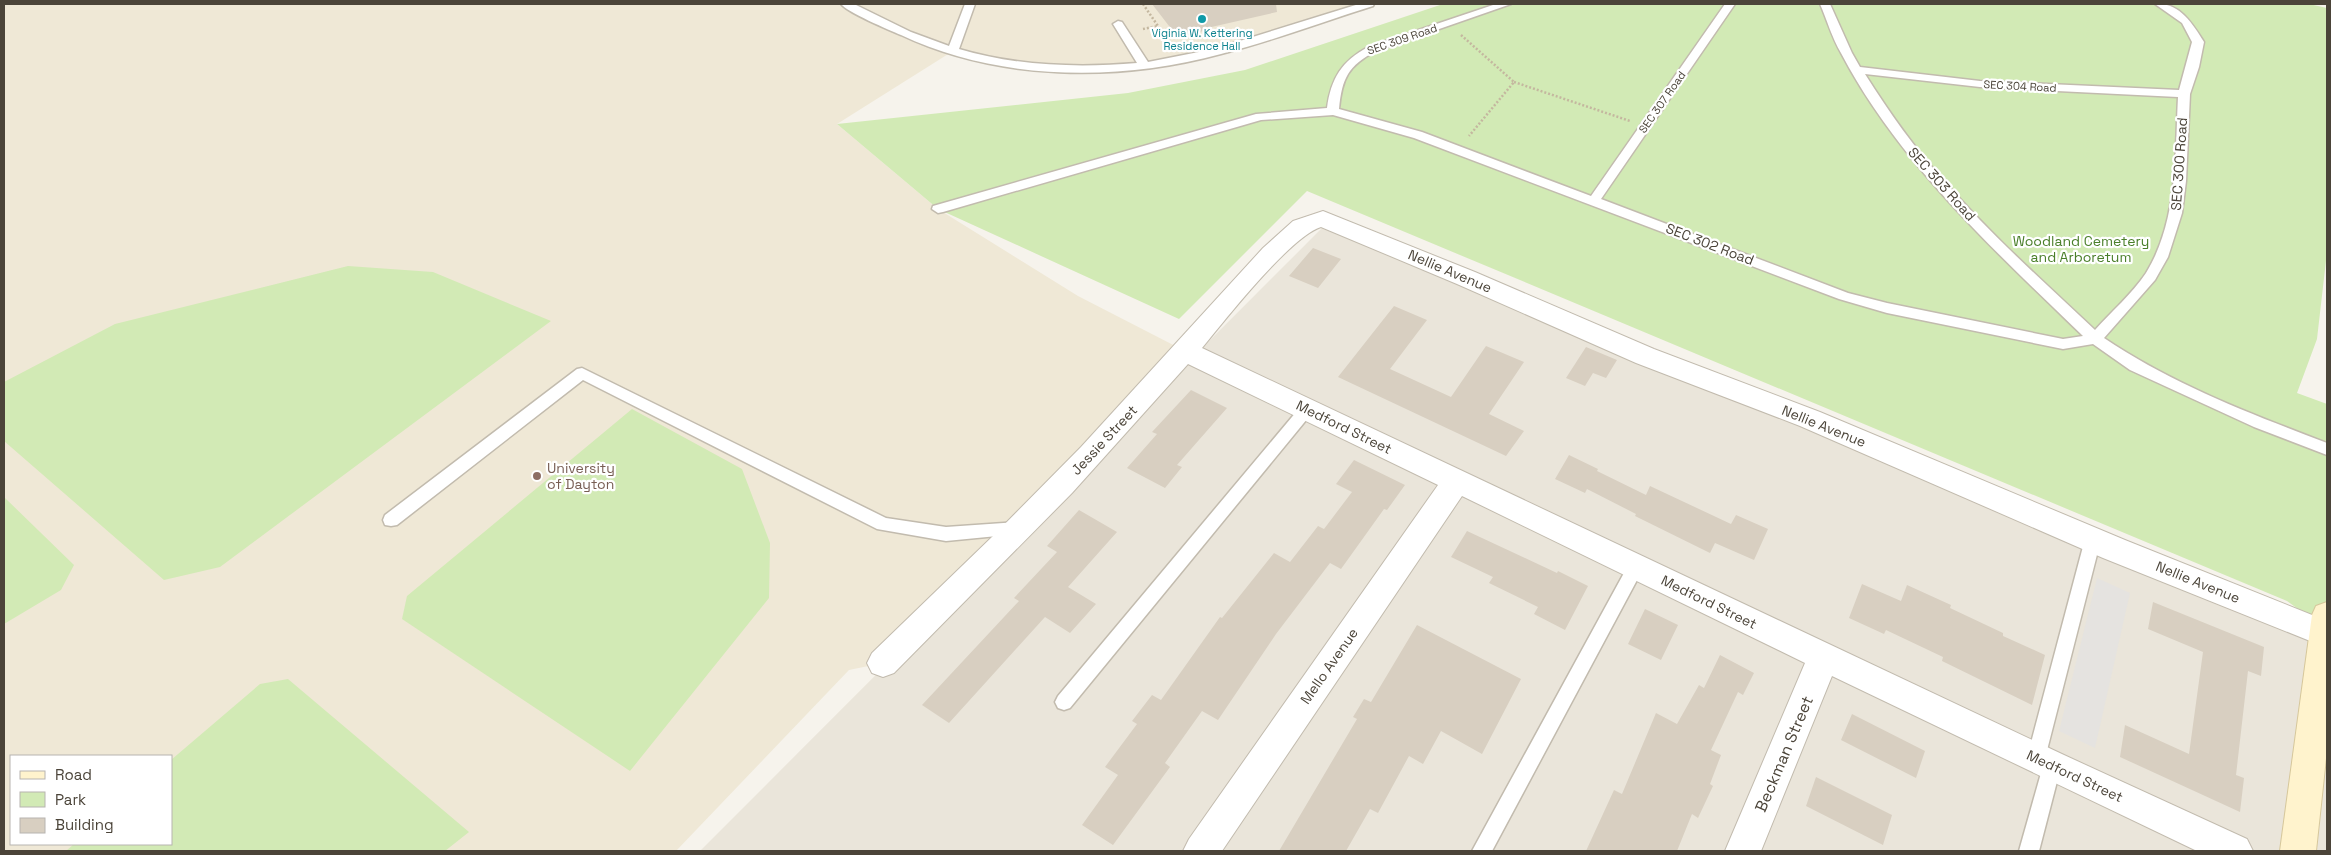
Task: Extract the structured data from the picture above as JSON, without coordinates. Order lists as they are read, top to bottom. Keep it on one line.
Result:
{"streets":{"street":["Nellie Avenue","Medford Street","Jessie Street","Mello Avenue","Beckman Street"],"lane":["SEC 309 Road","SEC 304 Road","SEC 307 Road","SEC 300 Road","SEC 303 Road","SEC 302 Road"]},"crossings":[["SEC 309 Road","SEC 302 Road"],["SEC 304 Road","SEC 300 Road"],["SEC 304 Road","SEC 303 Road"],["SEC 307 Road","SEC 302 Road"],["SEC 300 Road","SEC 303 Road"],["SEC 300 Road","SEC 302 Road"],["SEC 303 Road","SEC 302 Road"],["Nellie Avenue","Jessie Street"],["Medford Street","Jessie Street"],["Medford Street","Mello Avenue"],["Medford Street","Beckman Street"]],"parks":["Woodland Cemetery and Arboretum"],"places":["Viginia W. Kettering Residence Hall","University of Dayton"],"legend":["Road","Park","Building"]}
